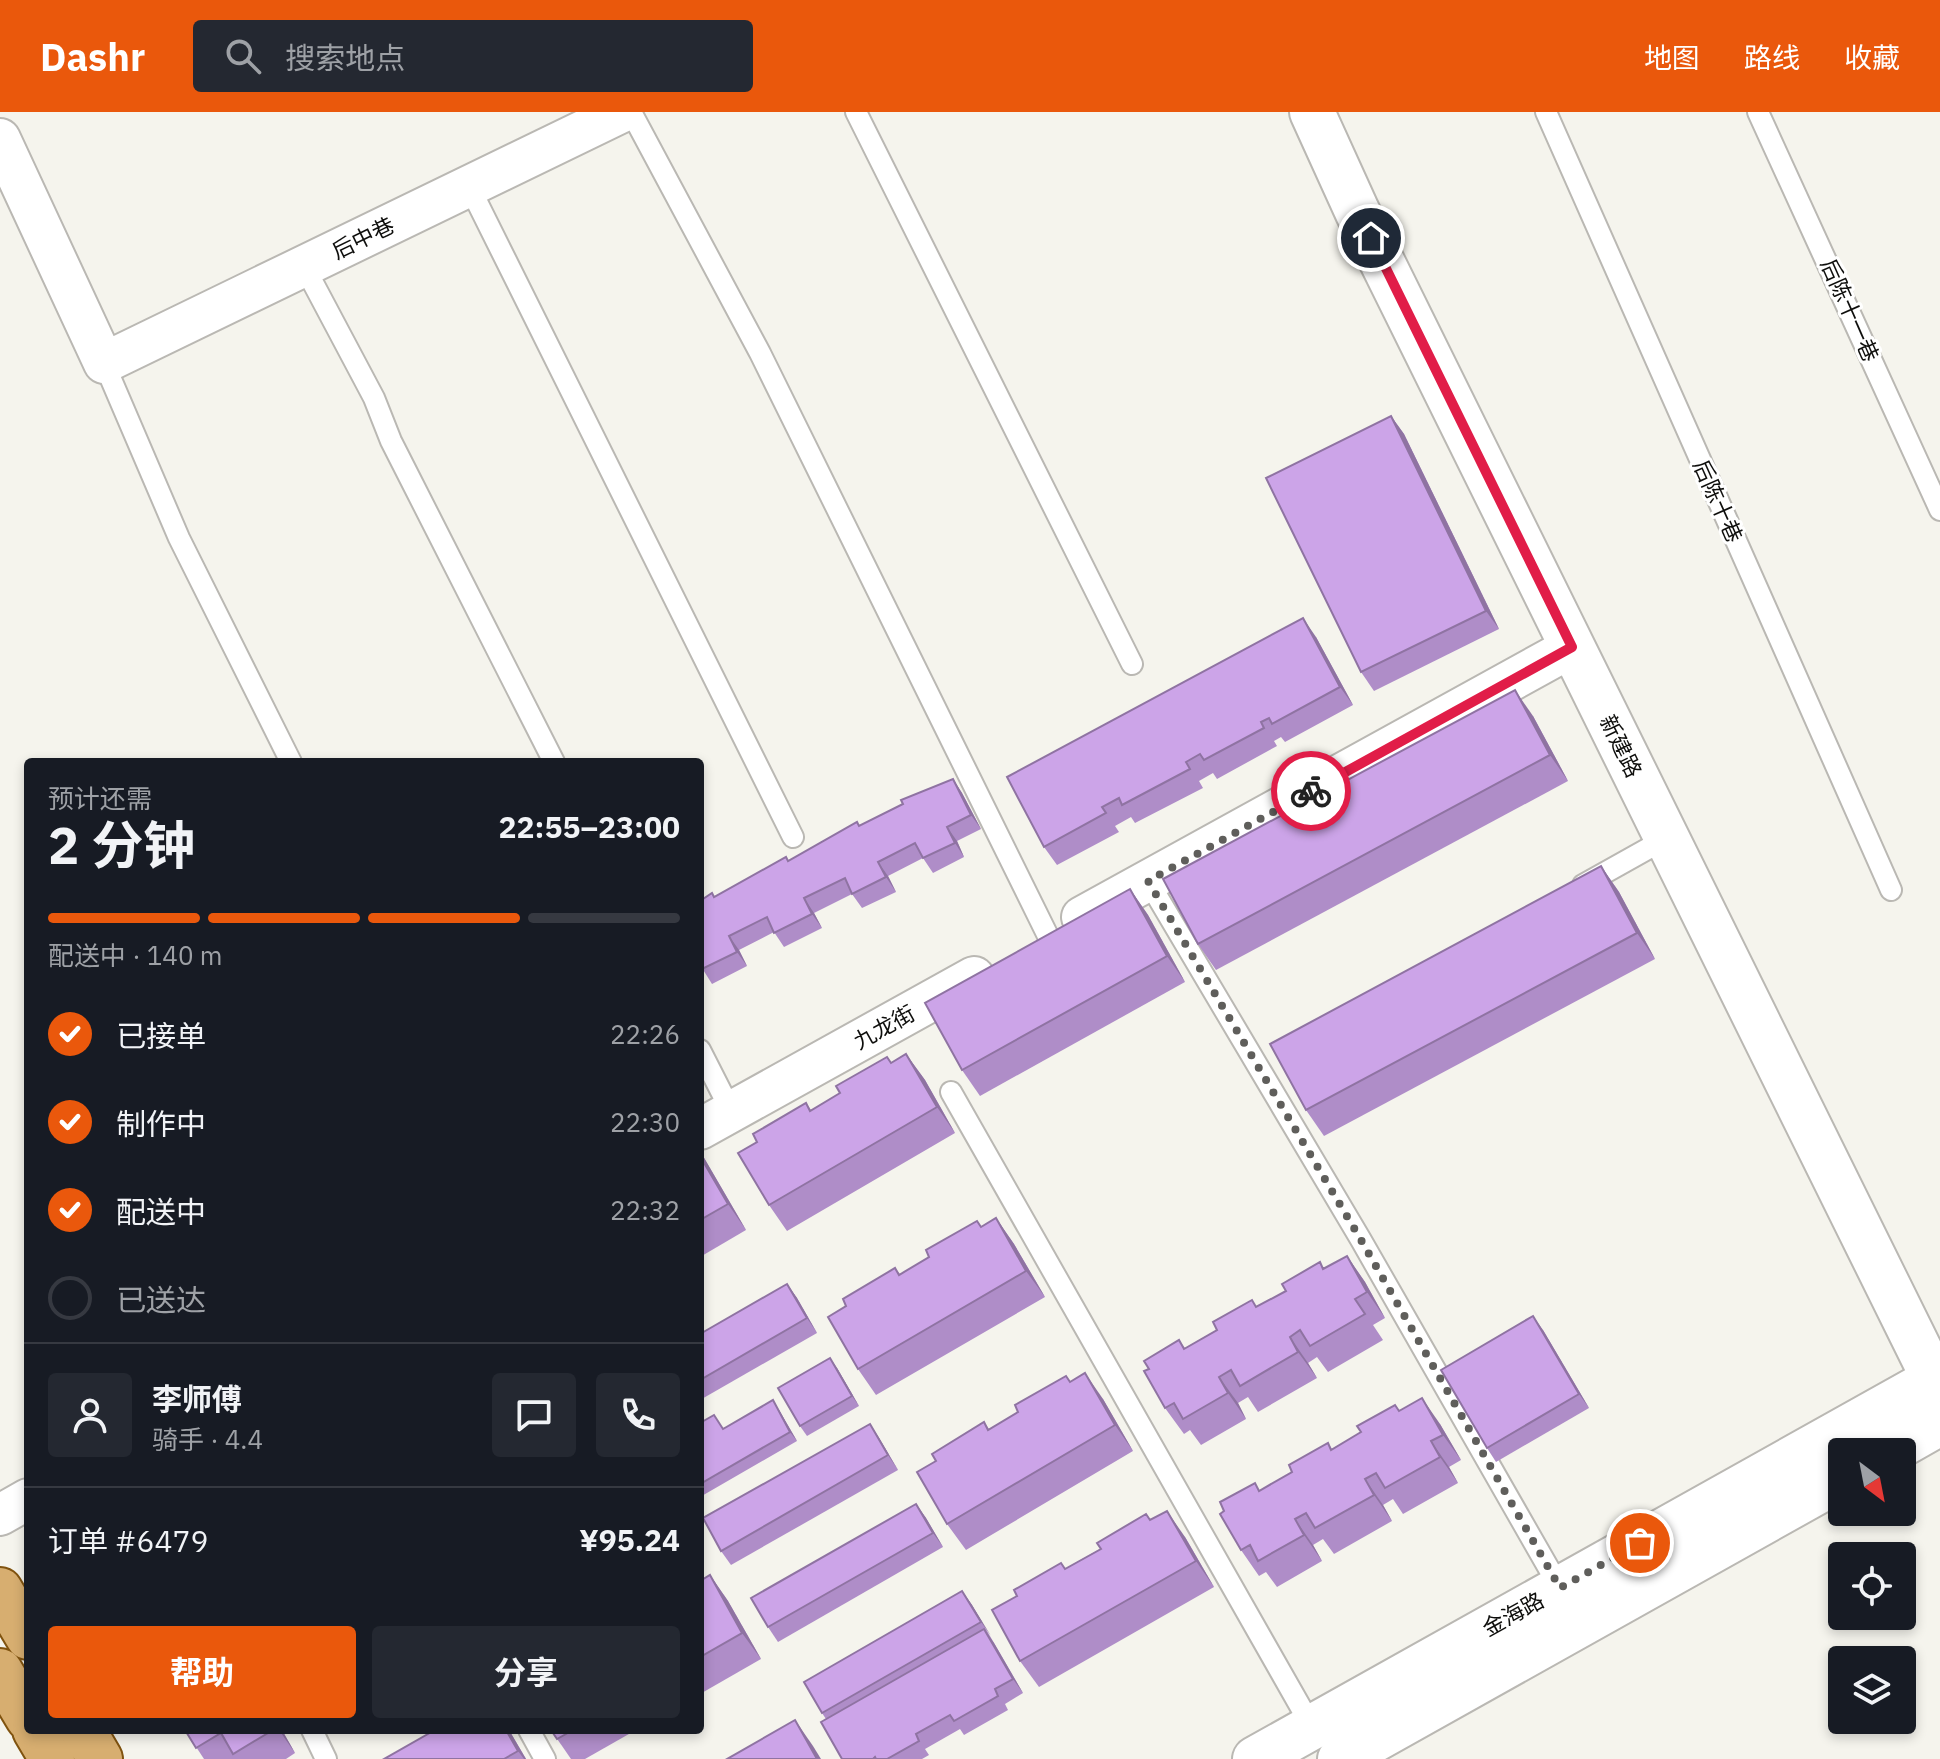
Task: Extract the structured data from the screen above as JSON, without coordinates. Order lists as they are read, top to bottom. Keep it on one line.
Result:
{"streets":{"street":["后中巷","新建路","九龙街","金海路"],"lane":["后陈十一巷","后陈十巷"]},"crossings":[["新建路","九龙街"],["新建路","金海路"]],"north":"bottom right","page":{"header":"Dashr","search":"搜索地点","nav":["地图","路线","收藏"],"heading":["2 分钟","预计还需","22:55–23:00"],"panel":["李师傅","骑手 · 4.4","订单 #6479","¥95.24"],"bar":"配送中 · 140 m","list":[["已接单","22:26"],["制作中","22:30"],["配送中","22:32"],"已送达"],"buttons":["帮助","分享"]}}
